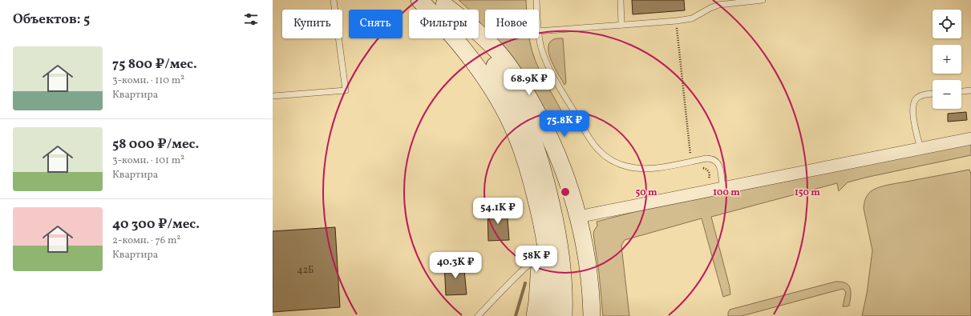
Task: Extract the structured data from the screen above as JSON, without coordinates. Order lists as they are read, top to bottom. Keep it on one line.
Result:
{"house_numbers":["42Б"],"page":{"heading":"Объектов: 5","map_buttons":["+","−"],"chip":["Купить","Снять","Фильтры","Новое"],"list":[{"name":"75 800 ₽/мес.","note":"3-комн. · 110 m² · Квартира"},{"name":"58 000 ₽/мес.","note":"3-комн. · 101 m² · Квартира"},{"name":"40 300 ₽/мес.","note":"2-комн. · 76 m² · Квартира"}],"price":["68.9K ₽","75.8K ₽","54.1K ₽","58K ₽","40.3K ₽"]},"rings":["50 m","100 m","150 m"]}
